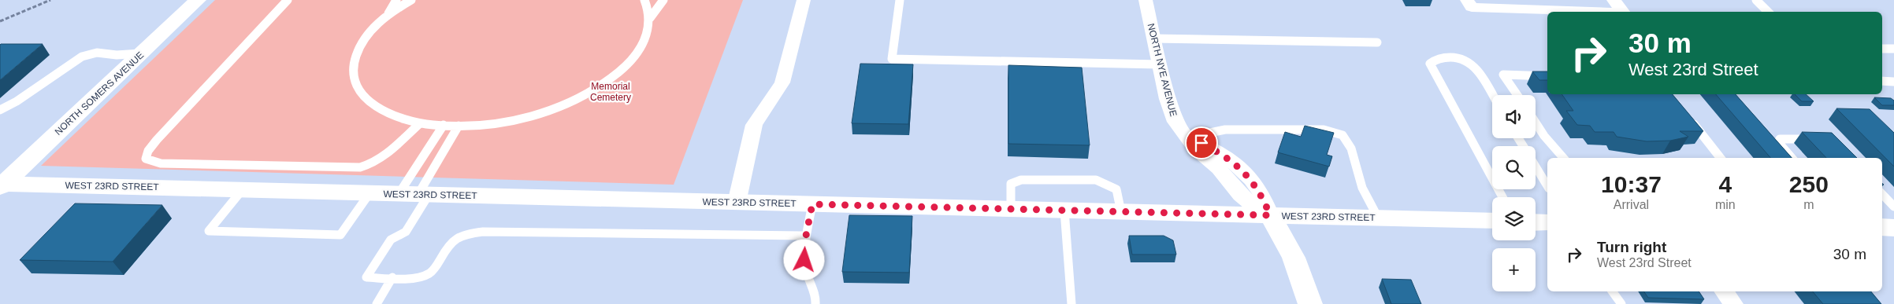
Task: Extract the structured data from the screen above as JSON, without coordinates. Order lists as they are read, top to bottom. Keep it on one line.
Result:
{"streets":{"main road":["NORTH SOMERS AVENUE","WEST 23RD STREET"],"street":["NORTH NYE AVENUE"]},"crossings":[["NORTH NYE AVENUE","WEST 23RD STREET"],["NORTH SOMERS AVENUE","WEST 23RD STREET"]],"parks":["Memorial Cemetery"],"page":{"turn":["30 m","West 23rd Street"],"map_buttons":"+","eta":["10:37","Arrival","4","min","250","m"],"list":[{"name":"Turn right","note":"West 23rd Street","value":"30 m"}]}}
